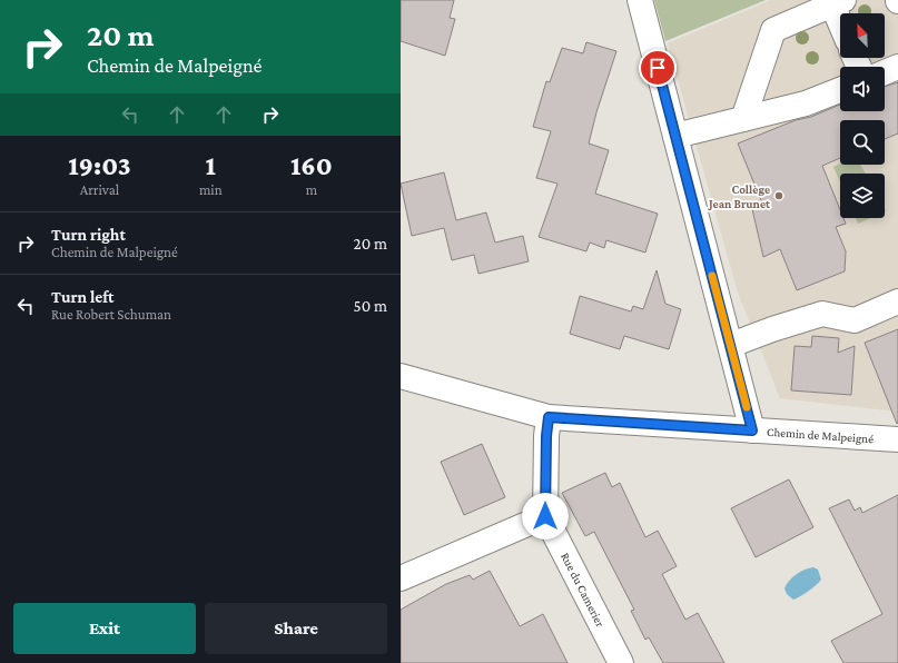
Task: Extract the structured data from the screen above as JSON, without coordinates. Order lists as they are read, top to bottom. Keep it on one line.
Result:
{"streets":{"street":["Chemin de Malpeigné","Rue du Camerier"]},"crossings":[["Chemin de Malpeigné","Rue du Camerier"]],"places":["Collège Jean Brunet"],"north":"top left","page":{"turn":["20 m","Chemin de Malpeigné"],"eta":["19:03","Arrival","1","min","160","m"],"list":[{"name":"Turn right","note":"Chemin de Malpeigné","value":"20 m"},{"name":"Turn left","note":"Rue Robert Schuman","value":"50 m"}],"buttons":["Exit","Share"]}}
